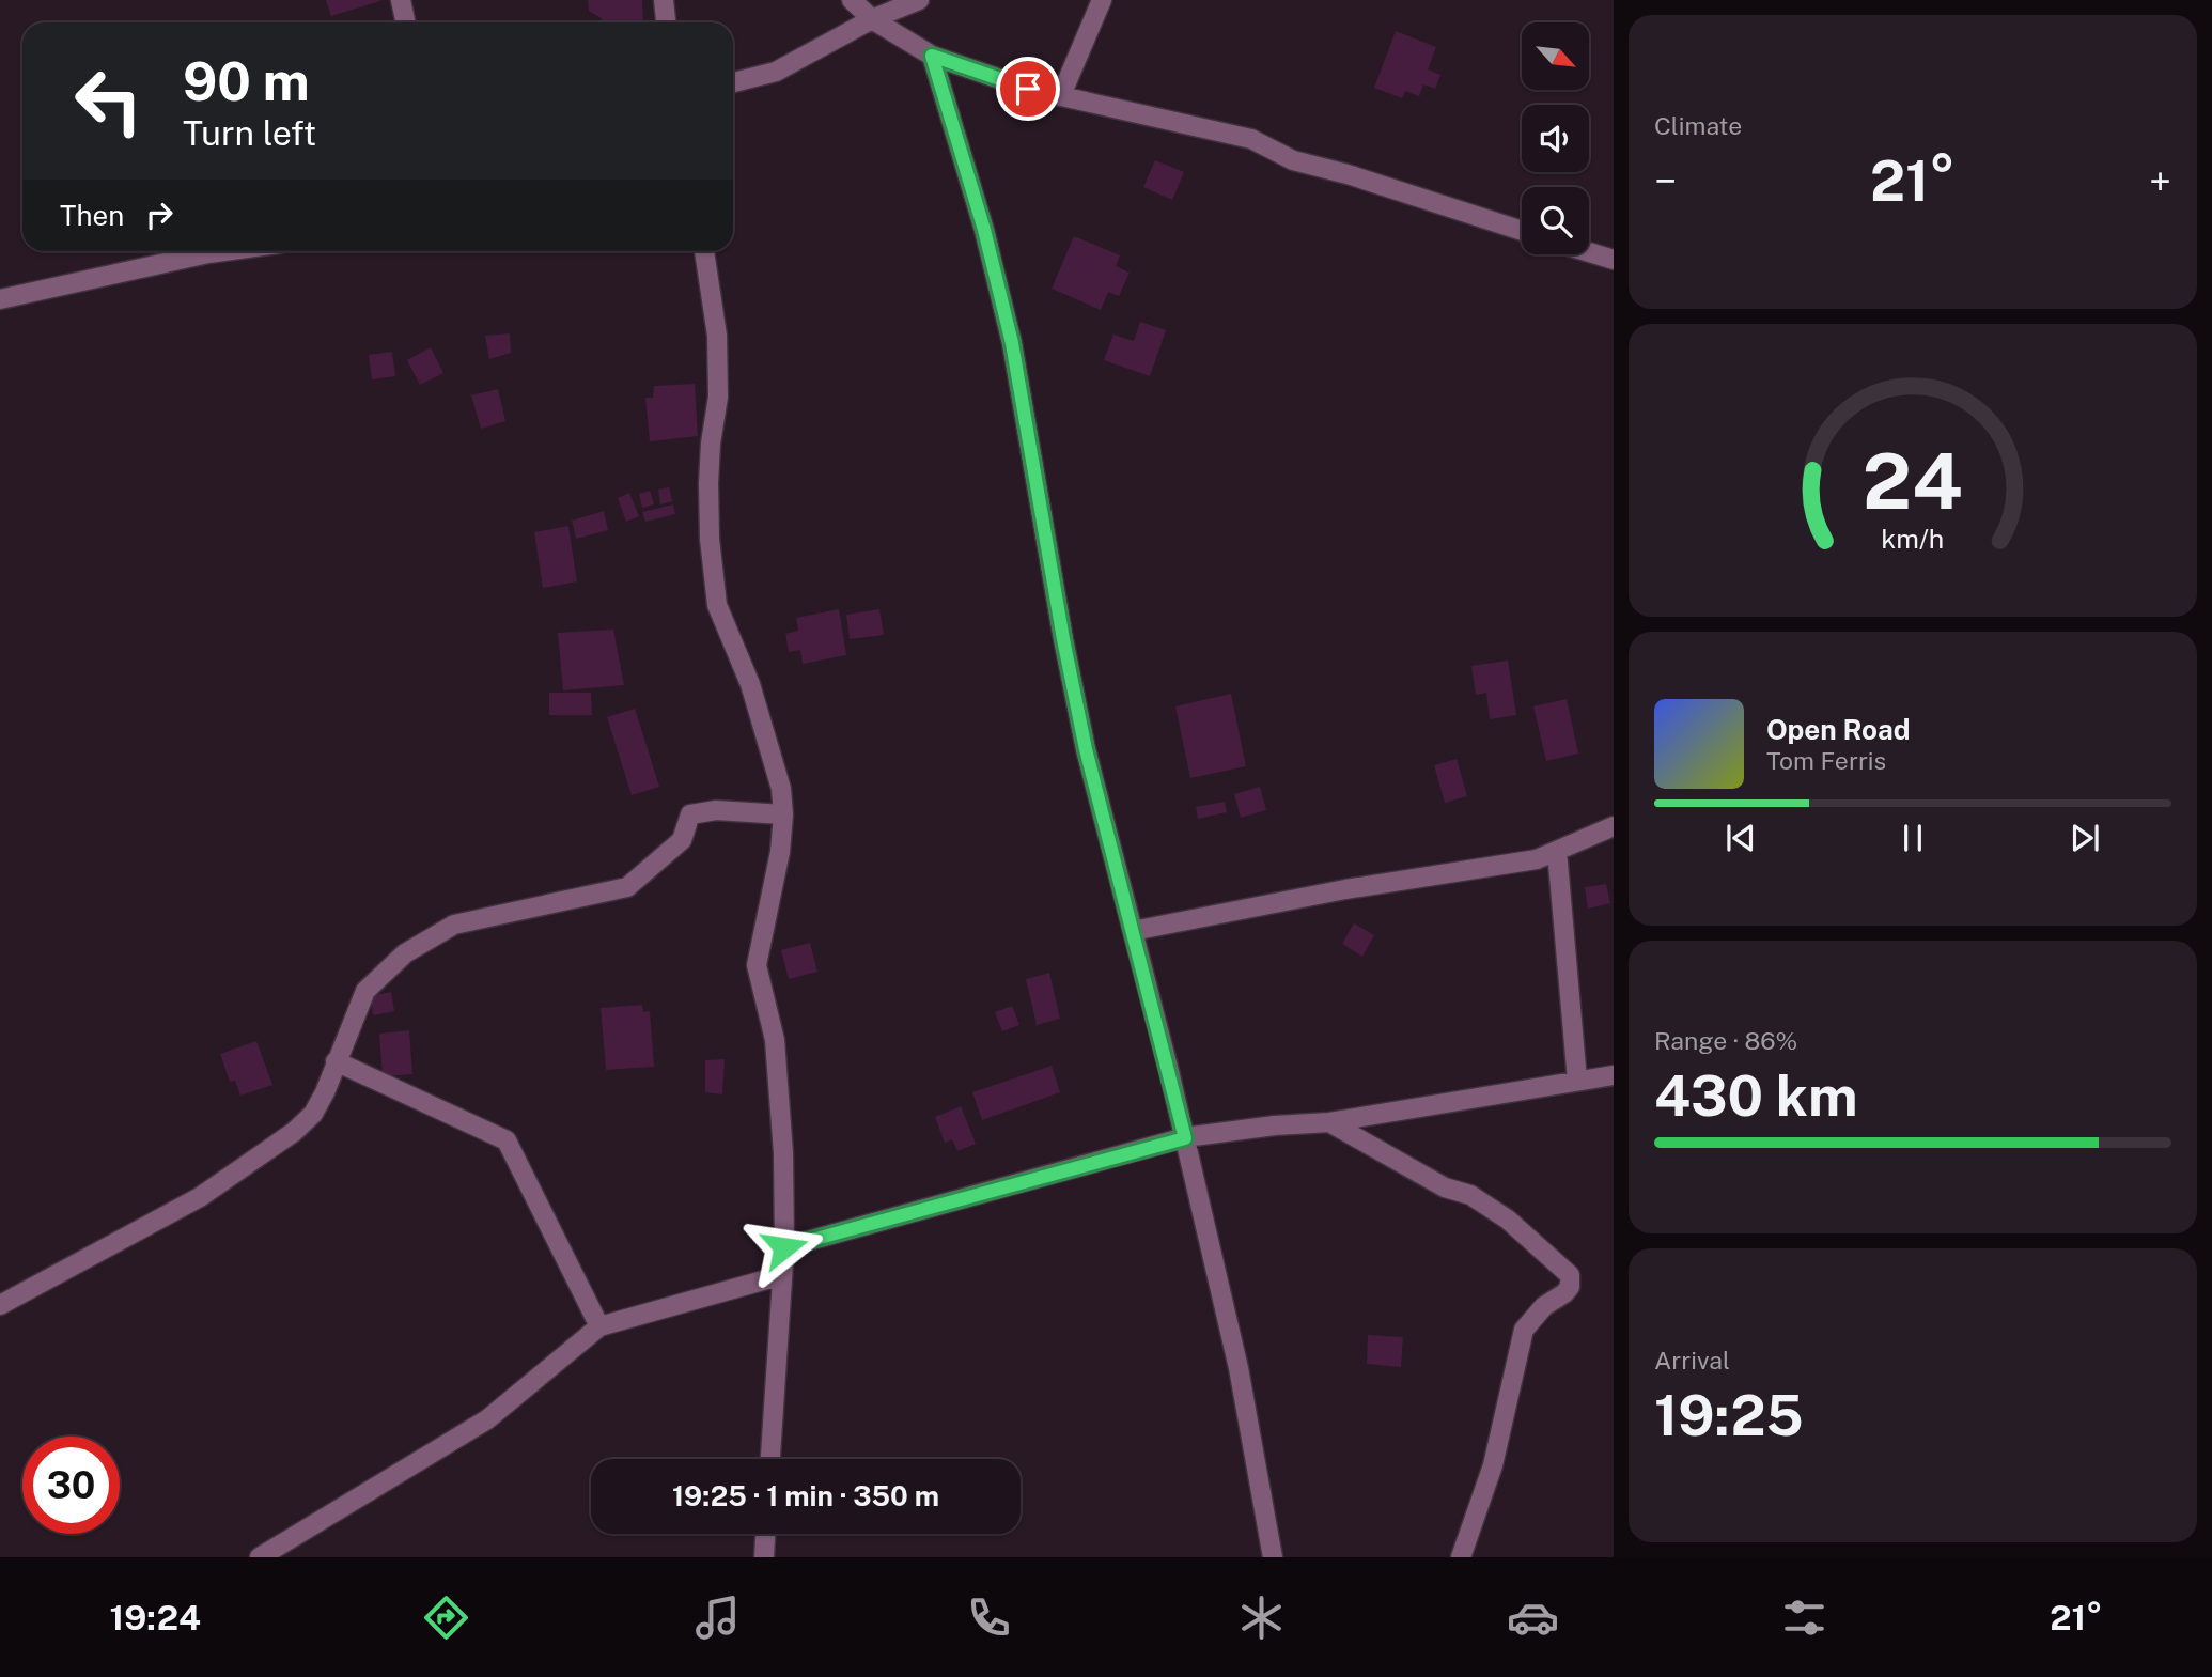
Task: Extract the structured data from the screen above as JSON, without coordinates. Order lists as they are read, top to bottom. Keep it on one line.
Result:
{"north":"bottom right","page":{"tile":["Climate",["Range · 86%","430 km"],["Arrival","19:25"]],"turn":["90 m","Turn left"],"heat":["−","21°","+"],"then":"Then","song":["Open Road","Tom Ferris"],"limit":"30","trip":"19:25 · 1 min · 350 m","tabs":["19:24","21°"],"gauge":["24","km/h"]}}
